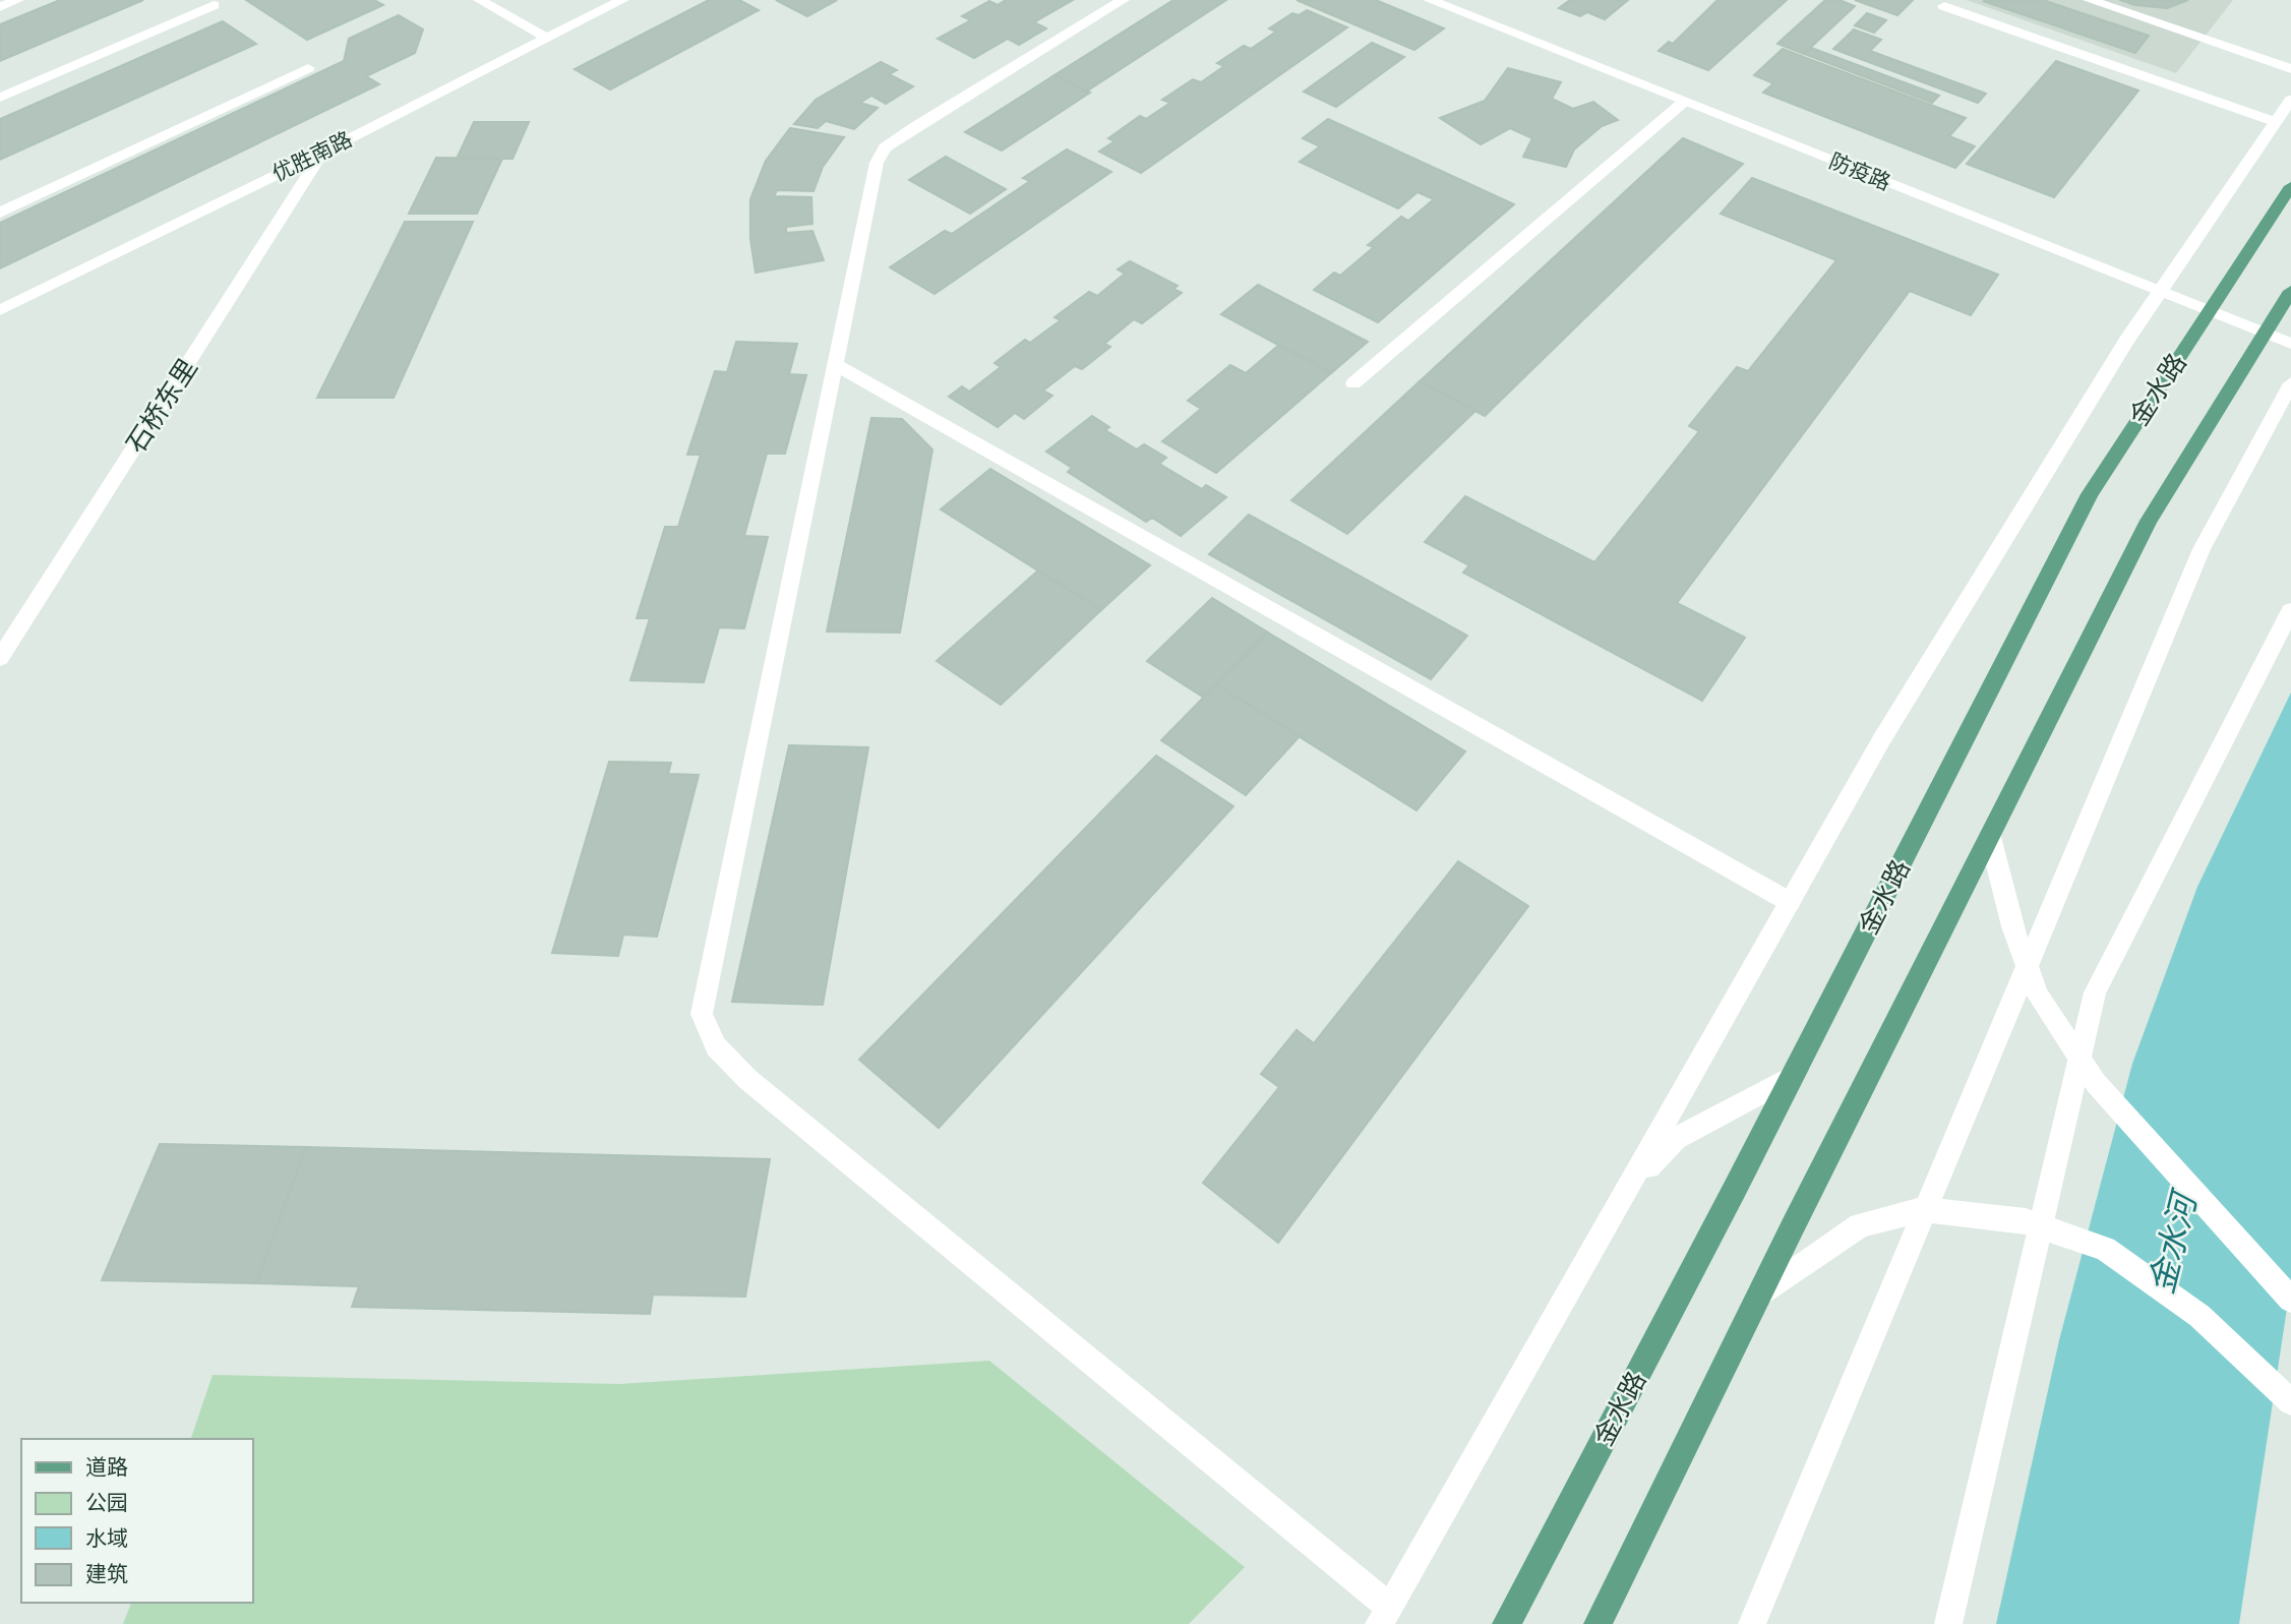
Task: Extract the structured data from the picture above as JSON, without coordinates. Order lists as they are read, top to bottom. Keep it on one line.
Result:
{"streets":{"main road":["金水路"],"street":["优胜南路","防疫路","石桥东里"]},"crossings":[["优胜南路","石桥东里"]],"water":["金水河"],"legend":["道路","公园","水域","建筑"]}
